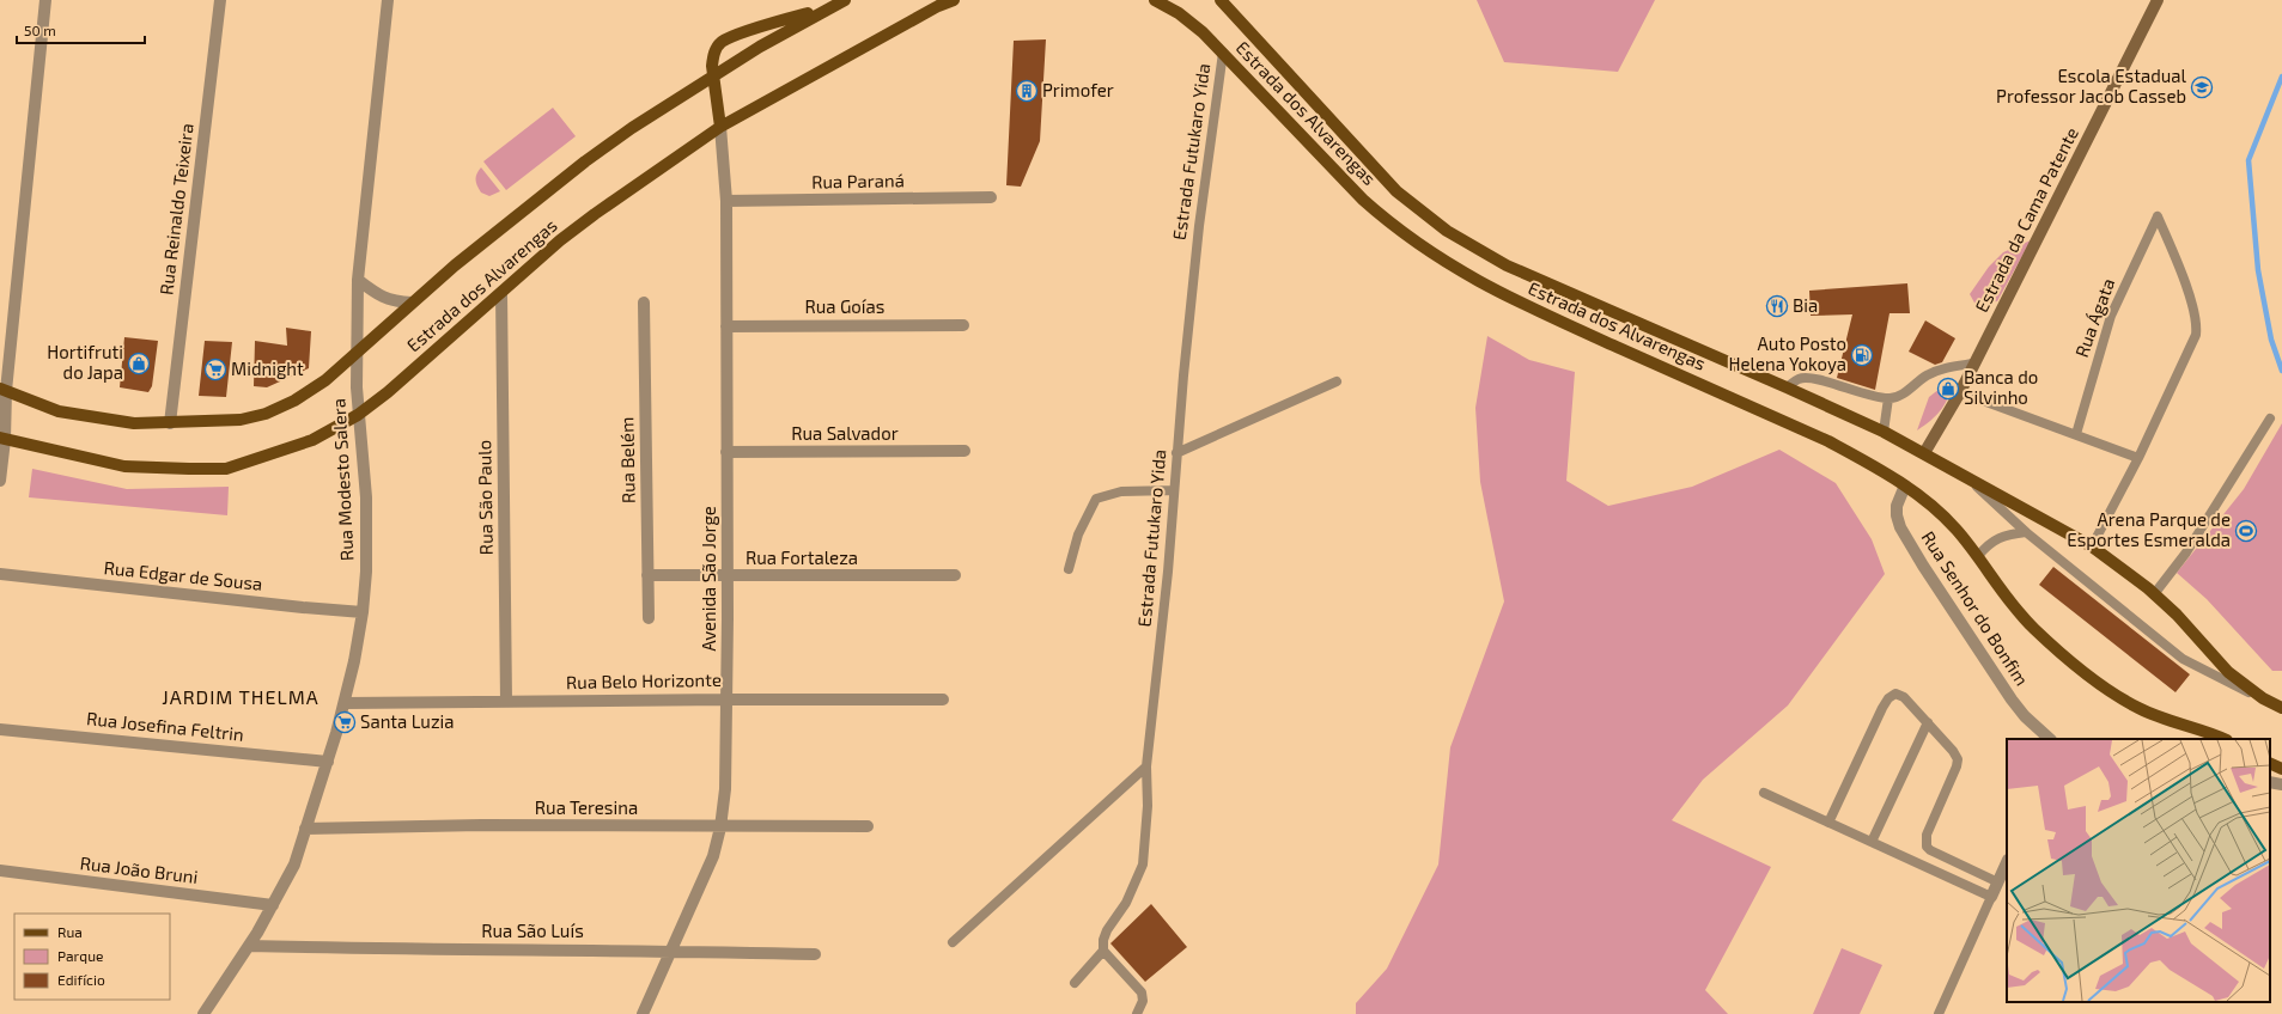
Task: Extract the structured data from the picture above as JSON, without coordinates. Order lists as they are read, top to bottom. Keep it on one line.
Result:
{"streets":{"main road":["Estrada dos Alvarengas"],"street":["Rua Paraná","Rua Reinaldo Teixeira","Estrada da Cama Patente","Rua Goías","Rua Salvador","Rua Belém","Rua Modesto Salera","Rua São Paulo","Rua Fortaleza","Rua Edgar de Sousa","Avenida São Jorge","Rua Senhor do Bonfim","Rua Belo Horizonte","Rua Josefina Feltrin","Rua Teresina","Rua João Bruni","Rua São Luís"],"lane":["Estrada Futukaro Yida","Rua Ágata"]},"crossings":[["Estrada dos Alvarengas","Estrada Futukaro Yida"],["Estrada dos Alvarengas","Rua Reinaldo Teixeira"],["Estrada dos Alvarengas","Estrada da Cama Patente"],["Estrada dos Alvarengas","Rua Modesto Salera"],["Estrada dos Alvarengas","Rua São Paulo"],["Estrada dos Alvarengas","Avenida São Jorge"],["Estrada dos Alvarengas","Rua Senhor do Bonfim"],["Rua Paraná","Avenida São Jorge"],["Rua Goías","Avenida São Jorge"],["Rua Salvador","Avenida São Jorge"],["Rua Belém","Rua Fortaleza"],["Rua Modesto Salera","Rua Edgar de Sousa"],["Rua Modesto Salera","Rua Belo Horizonte"],["Rua Modesto Salera","Rua Josefina Feltrin"],["Rua Modesto Salera","Rua Teresina"],["Rua Modesto Salera","Rua João Bruni"],["Rua Modesto Salera","Rua São Luís"],["Rua São Paulo","Rua Belo Horizonte"],["Rua Fortaleza","Avenida São Jorge"],["Avenida São Jorge","Rua Belo Horizonte"],["Avenida São Jorge","Rua Teresina"],["Avenida São Jorge","Rua São Luís"]],"districts":["JARDIM THELMA"],"places":{"school or university":["Escola Estadual Professor Jacob Casseb"],"building":["Primofer"],"restaurant":["Bia"],"fuel station":["Auto Posto Helena Yokoya"],"shop":["Hortifruti do Japa","Banca do Silvinho"],"supermarket":["Midnight","Santa Luzia"],"sports":["Arena Parque de Esportes Esmeralda"]},"legend":["Rua","Parque","Edifício"],"scale_bar":"50 m"}
